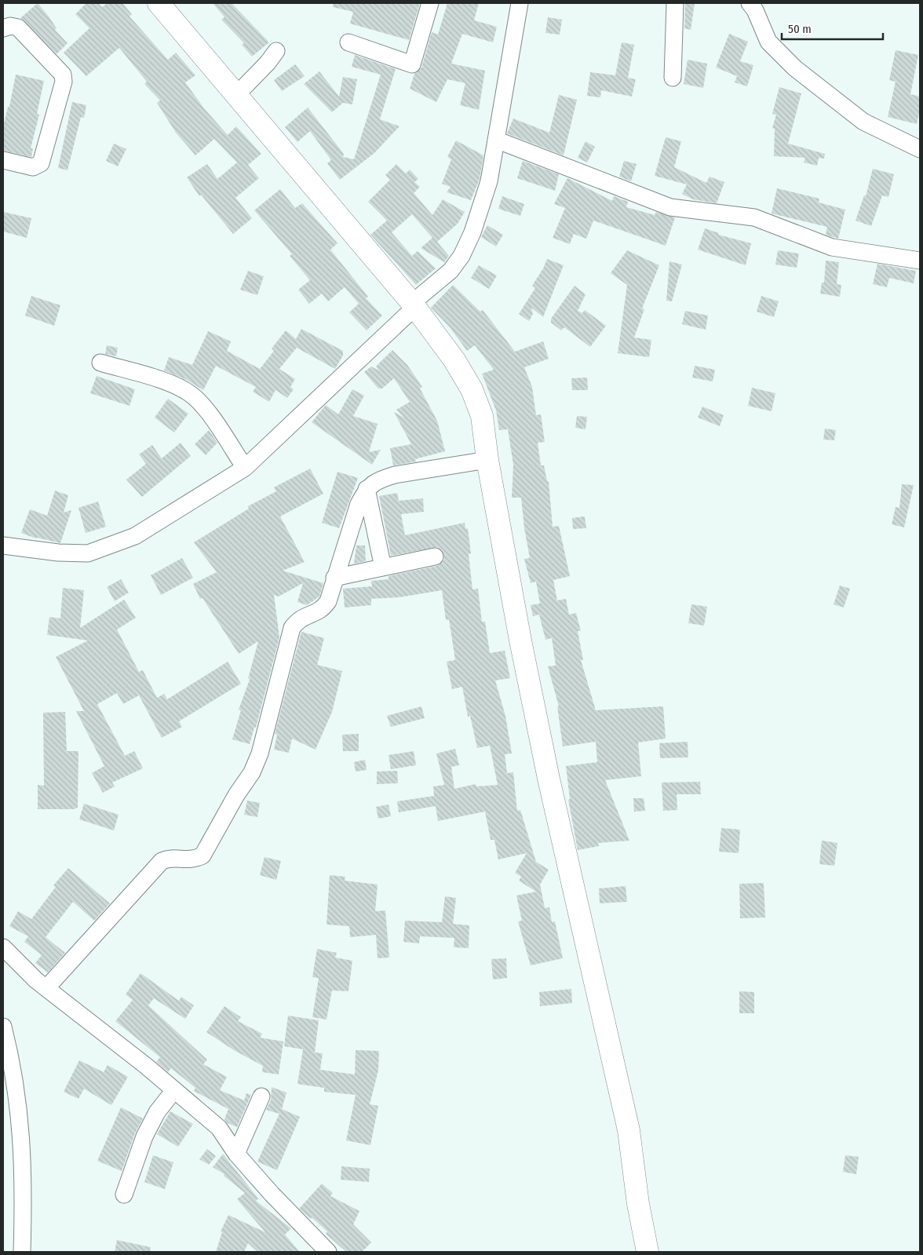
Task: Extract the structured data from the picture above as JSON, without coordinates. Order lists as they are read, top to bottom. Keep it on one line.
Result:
{"scale_bar":"50 m"}
